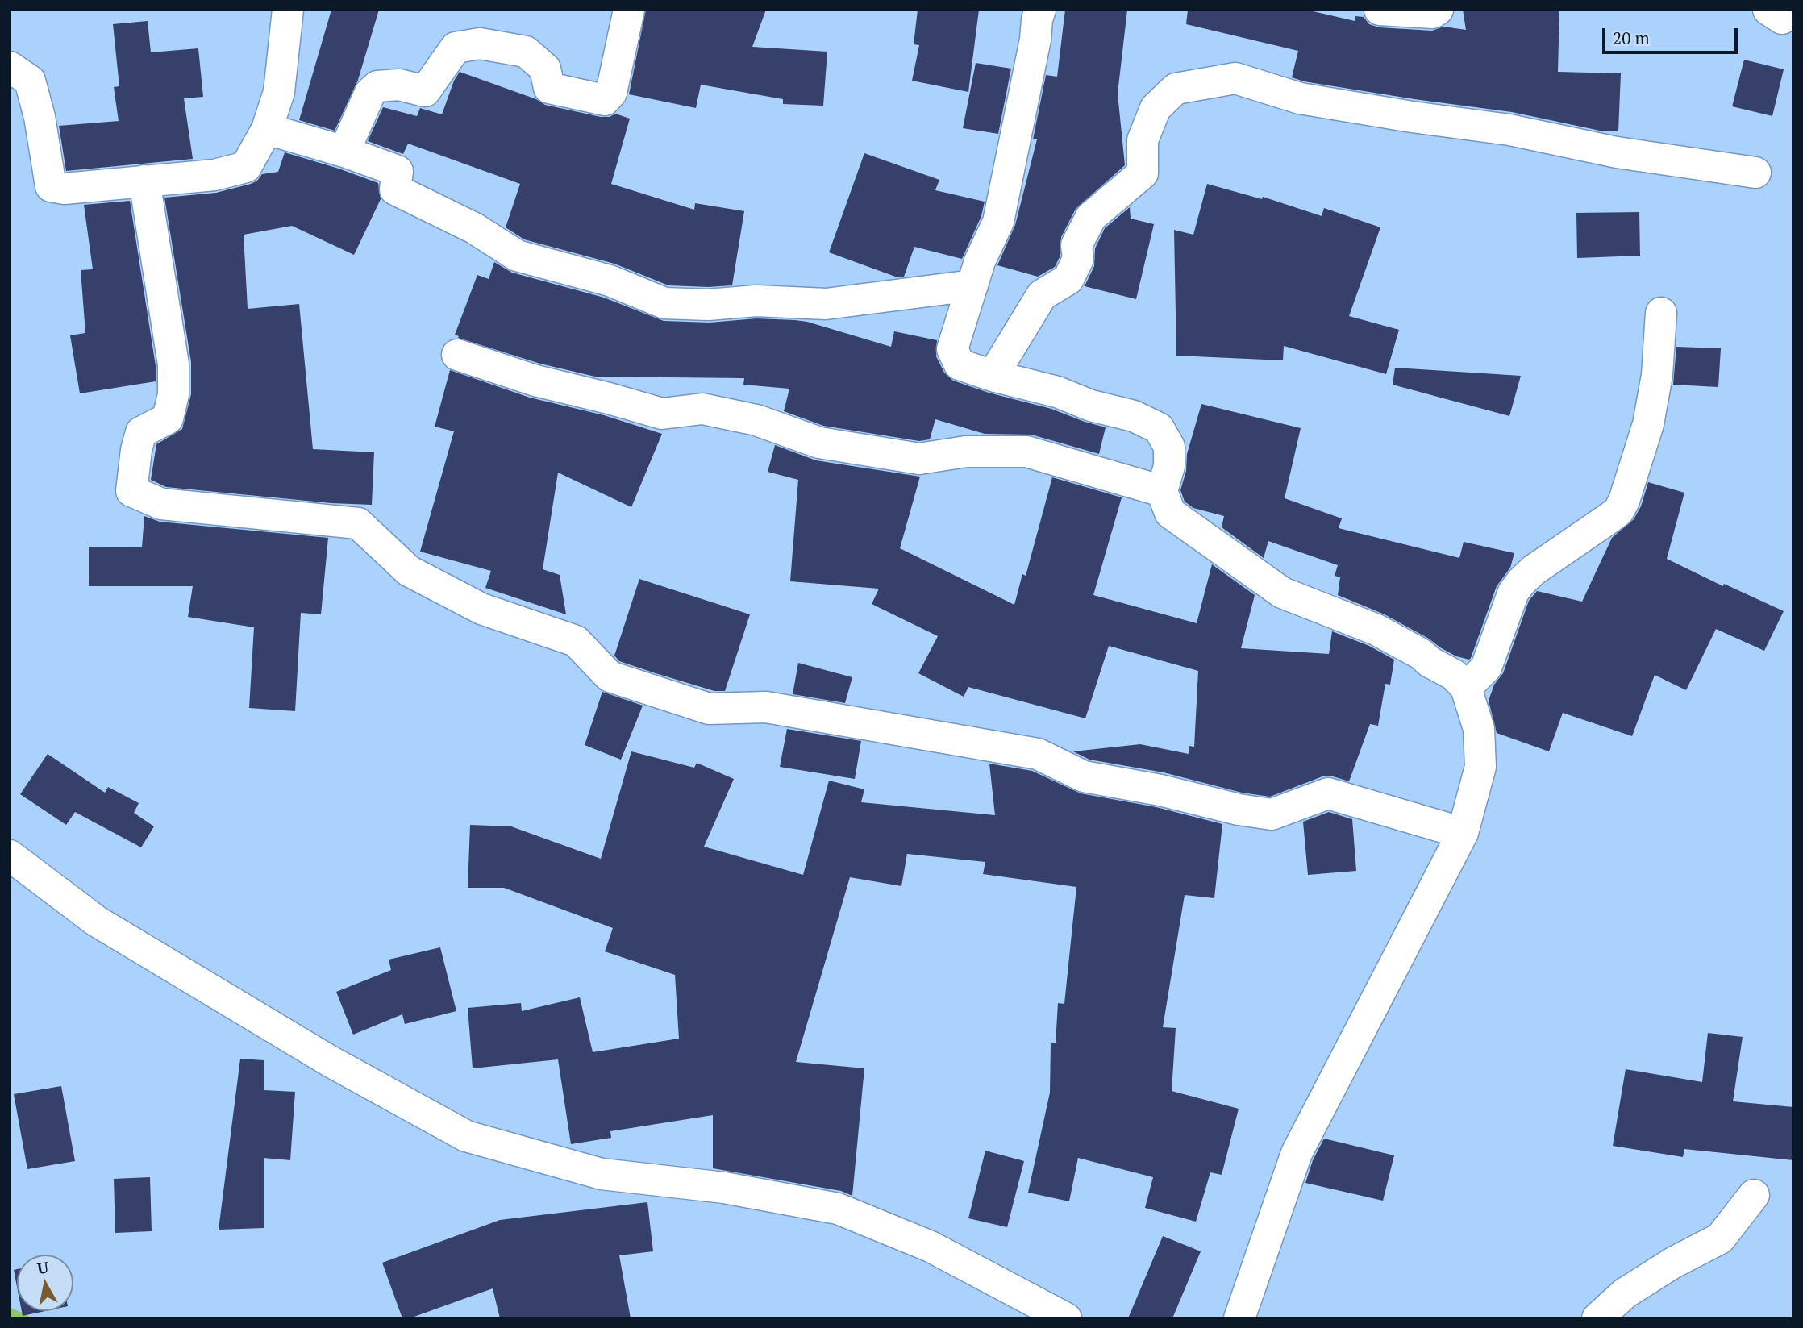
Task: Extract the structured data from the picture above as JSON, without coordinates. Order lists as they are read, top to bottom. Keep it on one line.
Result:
{"scale_bar":"20 m","north":"top"}
